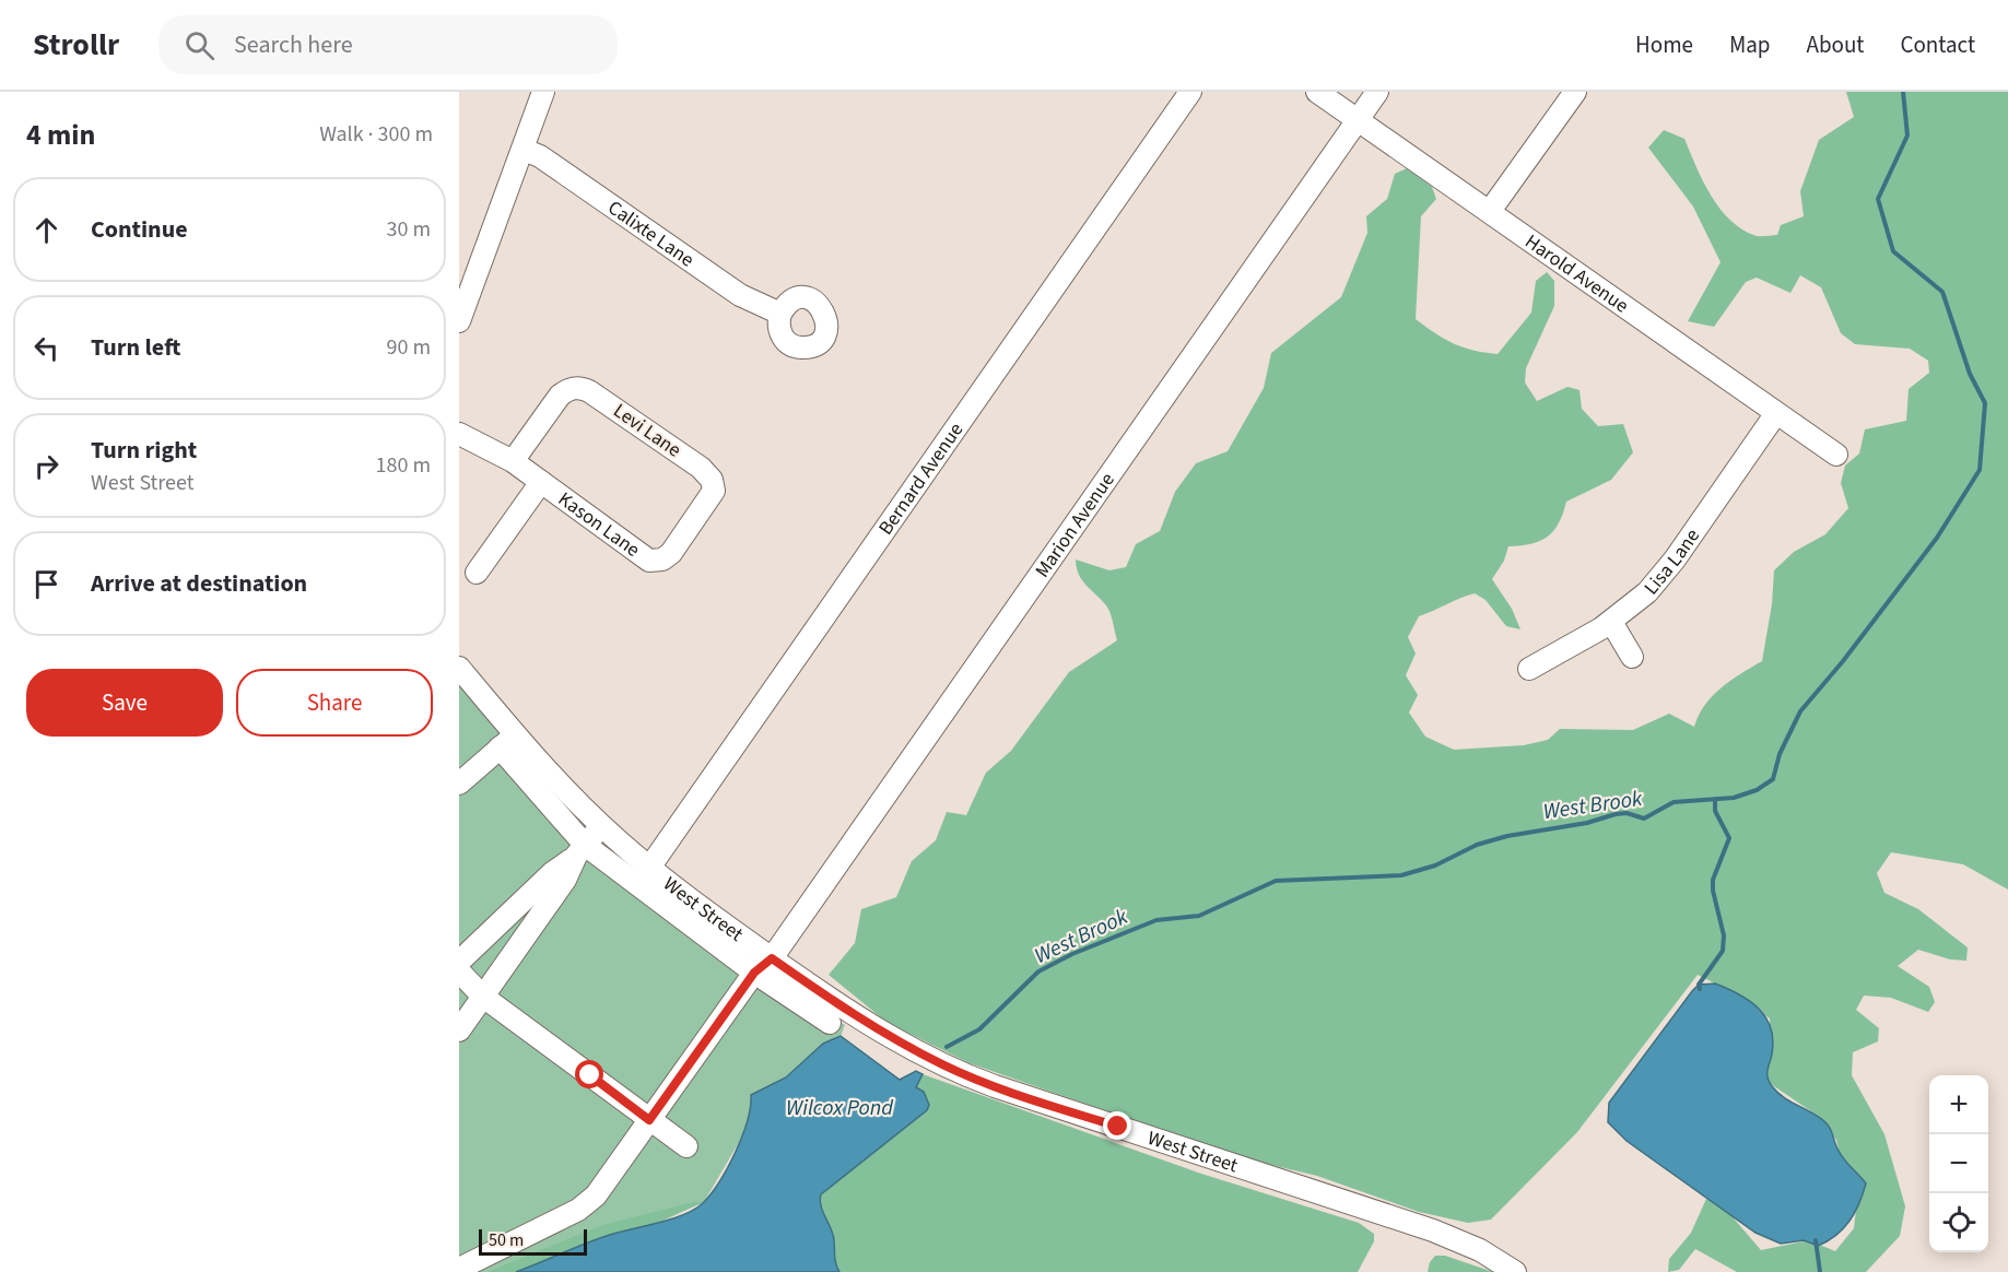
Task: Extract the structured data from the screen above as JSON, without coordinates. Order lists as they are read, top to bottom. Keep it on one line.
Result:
{"streets":{"street":["Calixte Lane","Harold Avenue","Levi Lane","Bernard Avenue","Kason Lane","Marion Avenue","Lisa Lane","West Street"]},"crossings":[["Harold Avenue","Marion Avenue"],["Harold Avenue","Lisa Lane"],["Levi Lane","Kason Lane"],["Bernard Avenue","West Street"],["Marion Avenue","West Street"]],"water":["West Brook","Wilcox Pond"],"scale_bar":"50 m","page":{"header":"Strollr","search":"Search here","nav":["Home","Map","About","Contact"],"heading":["4 min","Walk · 300 m"],"list":[["Continue","30 m"],["Turn left","90 m"],["Turn right","West Street","180 m"],"Arrive at destination"],"buttons":["Save","Share"],"map_buttons":["+","−"],"scale":"50 m"}}
